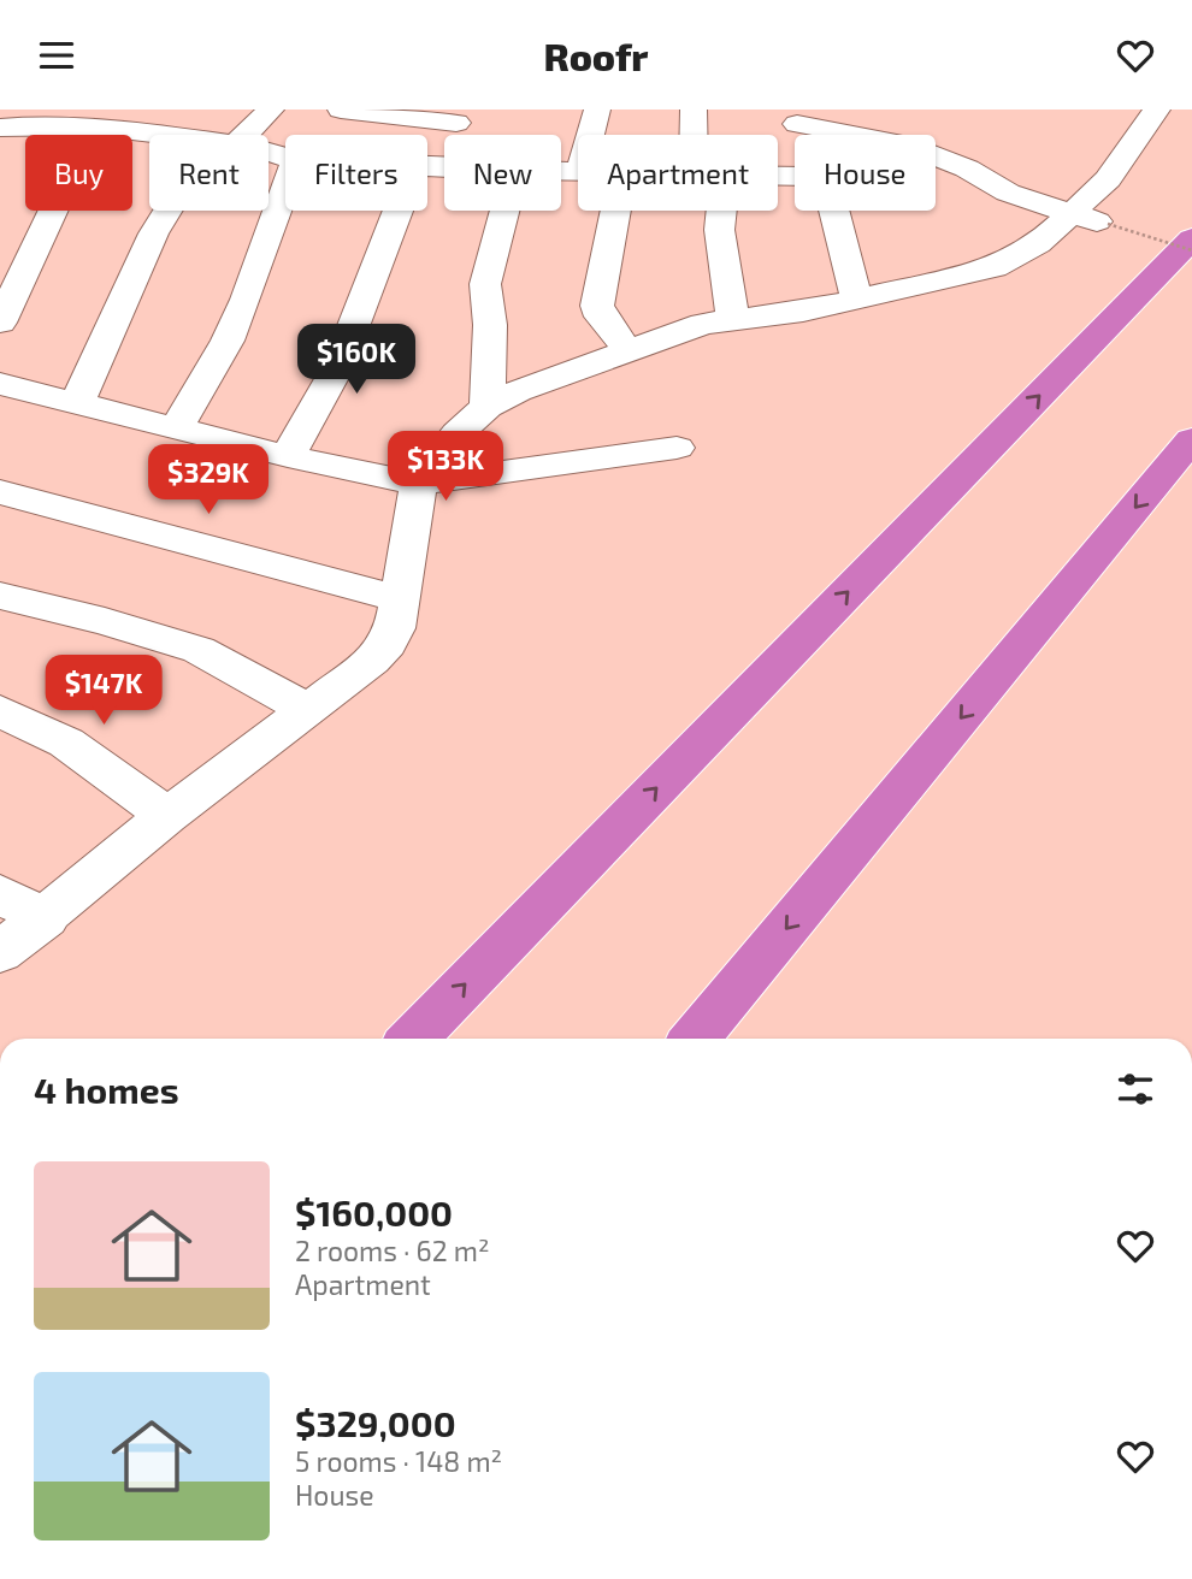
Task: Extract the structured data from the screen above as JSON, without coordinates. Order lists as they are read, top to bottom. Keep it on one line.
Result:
{"page":{"header":"Roofr","chip":["Buy","Rent","Filters","New","Apartment","House"],"price":["$160K","$133K","$329K","$147K"],"heading":"4 homes","list":[{"name":"$160,000","note":"2 rooms · 62 m² · Apartment"},{"name":"$329,000","note":"5 rooms · 148 m² · House"}]}}
